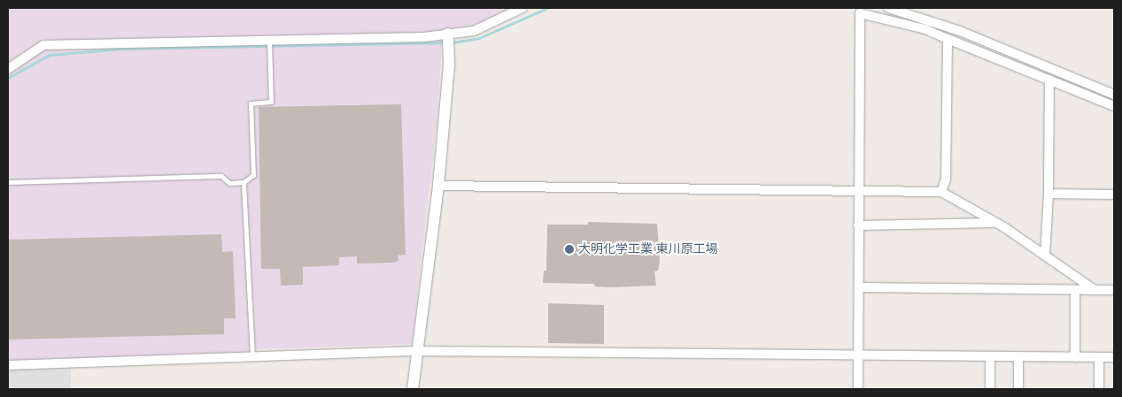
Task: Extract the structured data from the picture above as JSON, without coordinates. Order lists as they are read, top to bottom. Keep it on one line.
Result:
{"places":["大明化学工業 東川原工場"]}
